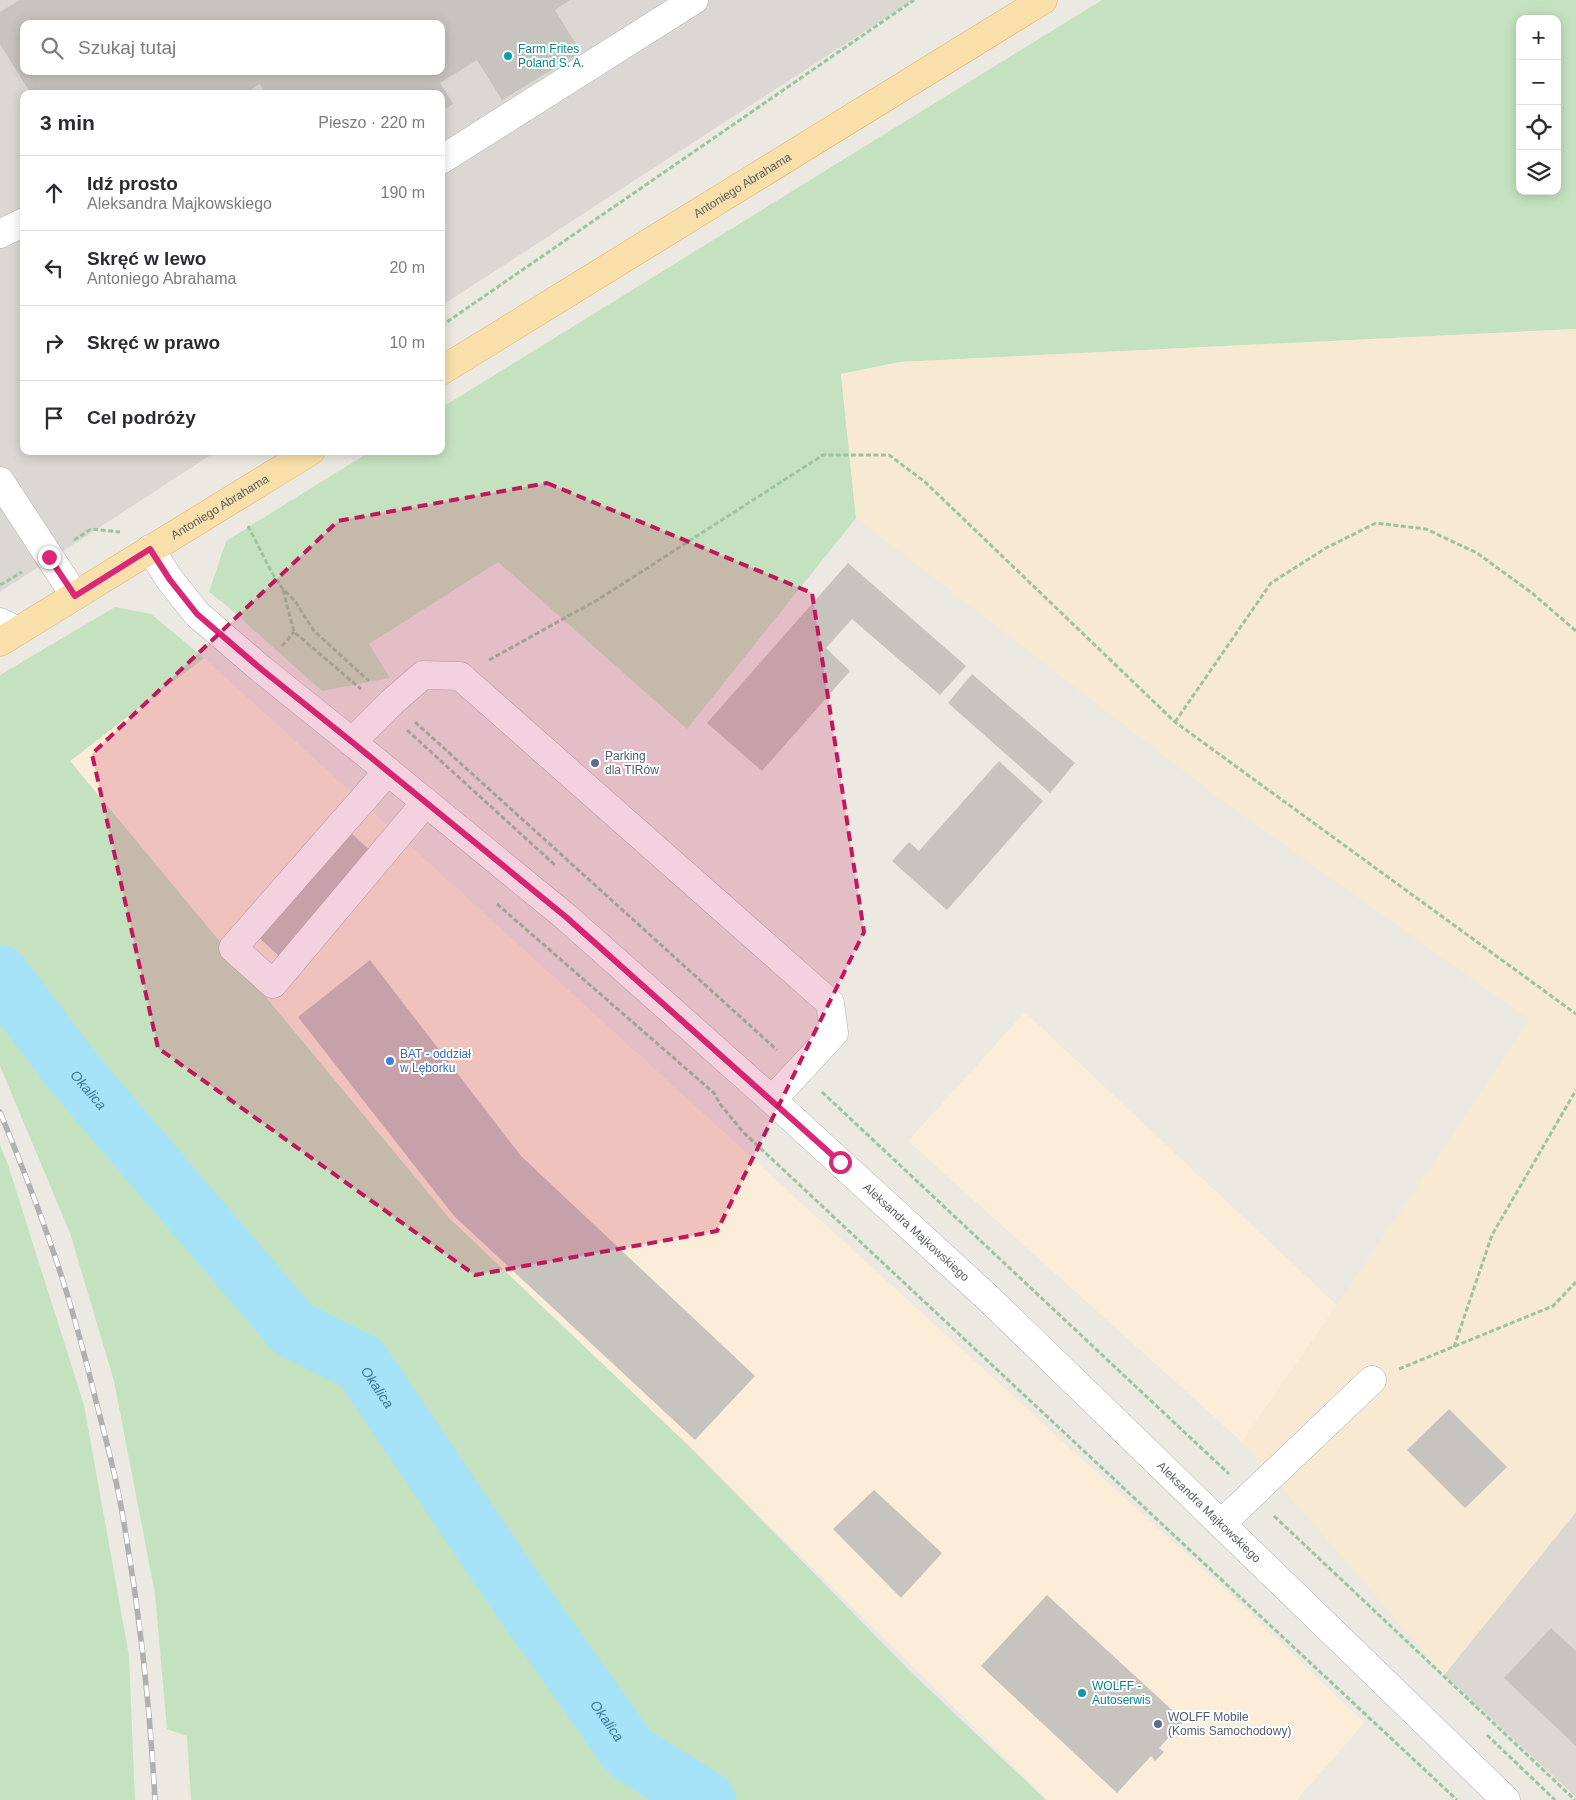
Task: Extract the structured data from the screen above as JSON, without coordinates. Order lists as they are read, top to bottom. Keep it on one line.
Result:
{"streets":{"main road":["Antoniego Abrahama"],"street":["Aleksandra Majkowskiego"]},"crossings":[["Antoniego Abrahama","Aleksandra Majkowskiego"]],"water":["Okalica"],"places":["Farm Frites Poland S. A.","Parking dla TIRów","BAT - oddział w Lęborku","WOLFF - Autoserwis","WOLFF Mobile (Komis Samochodowy)"],"page":{"map_buttons":["+","−"],"search":"Szukaj tutaj","heading":["3 min","Pieszo · 220 m"],"list":[["Idź prosto","Aleksandra Majkowskiego","190 m"],["Skręć w lewo","Antoniego Abrahama","20 m"],["Skręć w prawo","10 m"],"Cel podróży"]}}
